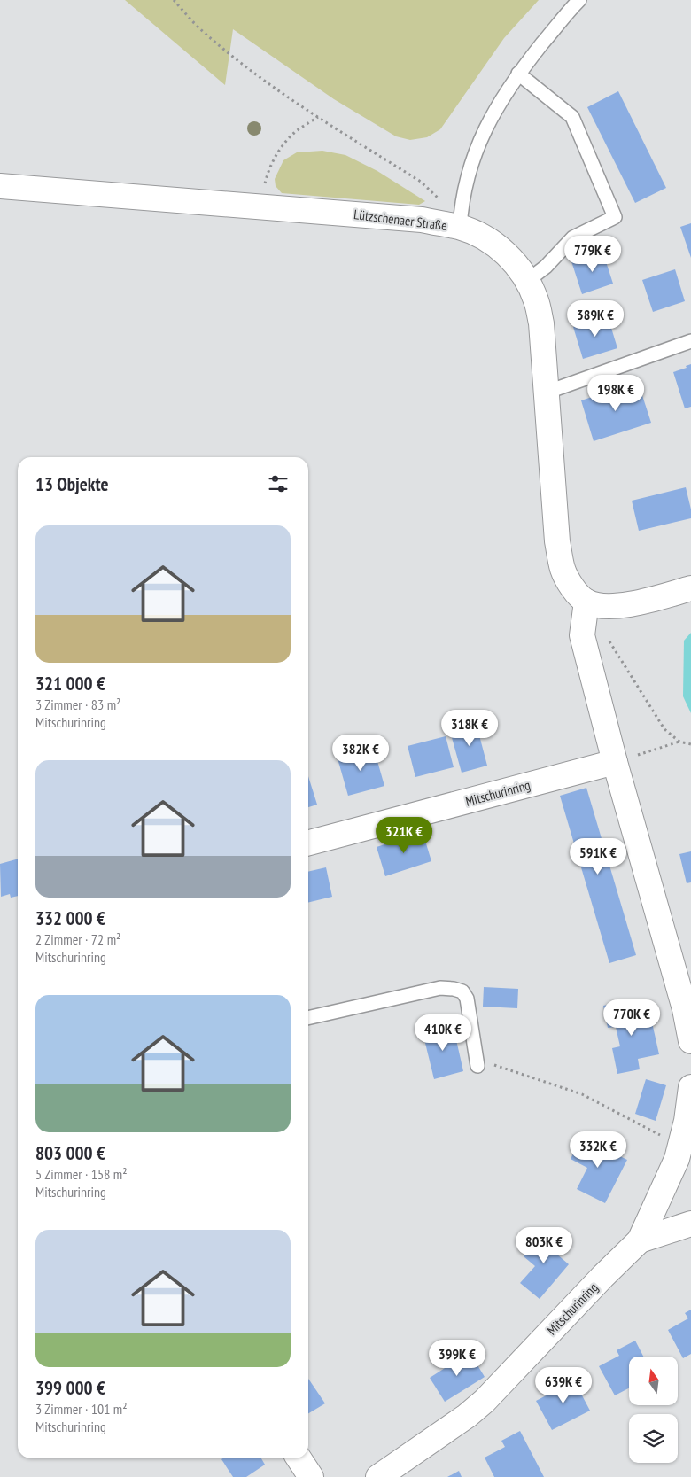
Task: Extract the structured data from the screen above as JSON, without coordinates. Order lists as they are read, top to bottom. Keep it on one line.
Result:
{"streets":{"street":["Lützschenaer Straße","Mitschurinring"]},"north":"top","page":{"price":["779K €","389K €","198K €","318K €","382K €","321K €","591K €","770K €","410K €","332K €","803K €","399K €","639K €"],"heading":"13 Objekte","list":[{"name":"321 000 €","note":"3 Zimmer · 83 m² · Mitschurinring"},{"name":"332 000 €","note":"2 Zimmer · 72 m² · Mitschurinring"},{"name":"803 000 €","note":"5 Zimmer · 158 m² · Mitschurinring"},{"name":"399 000 €","note":"3 Zimmer · 101 m² · Mitschurinring"}]}}
